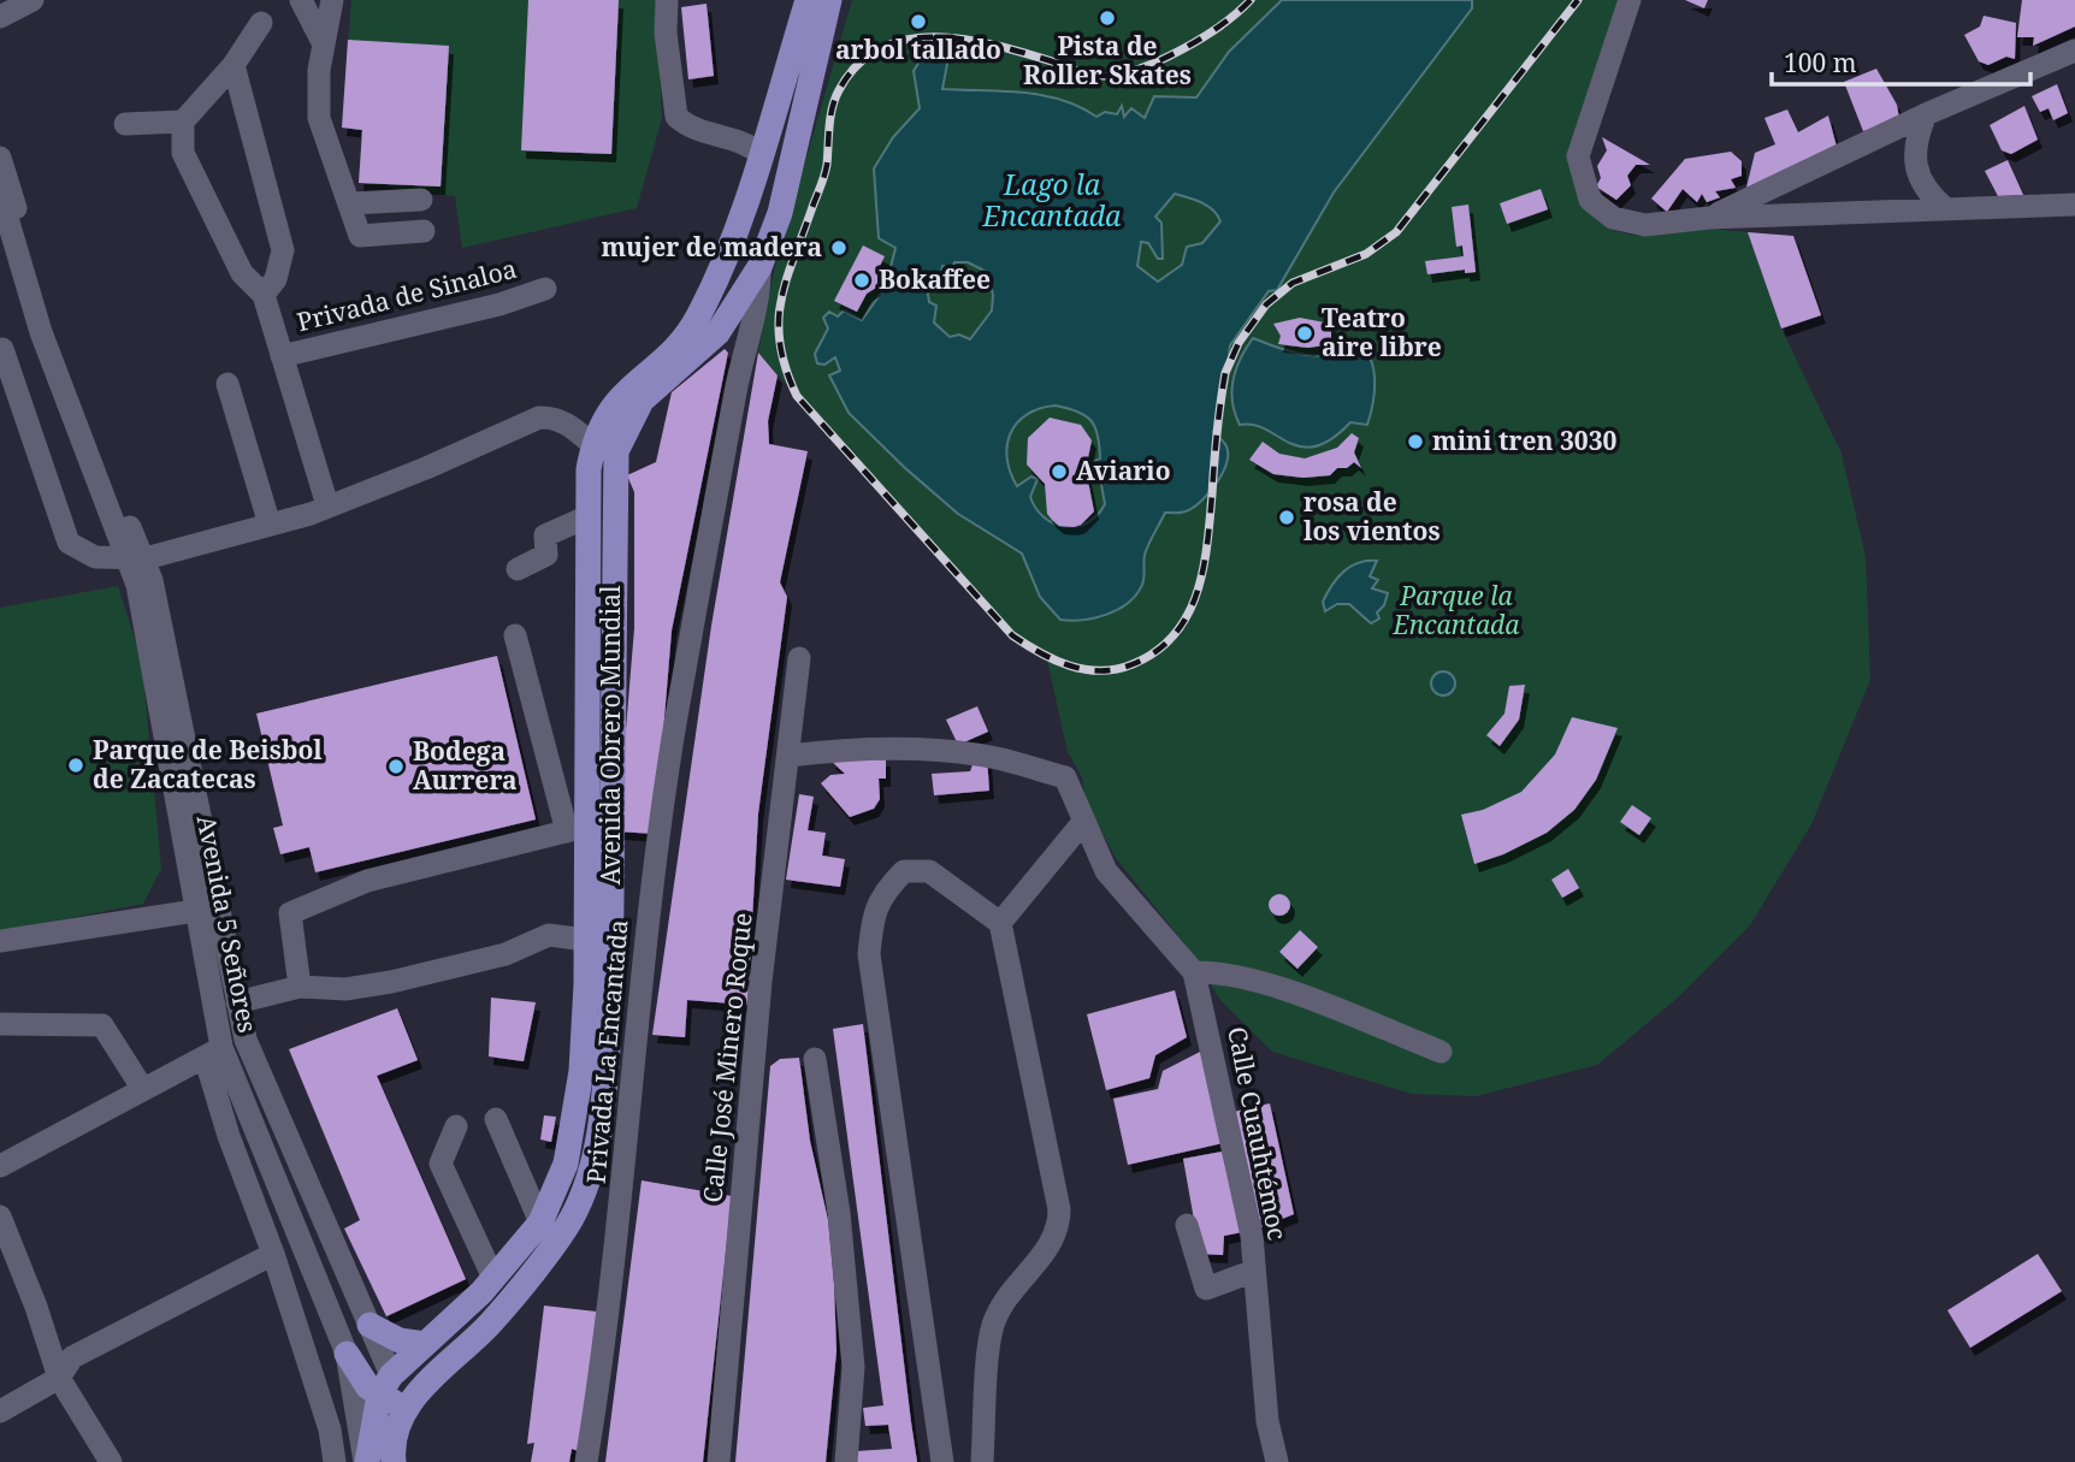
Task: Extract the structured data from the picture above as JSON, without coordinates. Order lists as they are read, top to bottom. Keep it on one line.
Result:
{"streets":{"main road":["Avenida Obrero Mundial"],"street":["Privada de Sinaloa","Avenida 5 Señores","Privada La Encantada","Calle José Minero Roque","Calle Cuauhtémoc"]},"crossings":[["Avenida Obrero Mundial","Avenida 5 Señores"],["Avenida Obrero Mundial","Privada La Encantada"]],"water":["Lago la Encantada"],"parks":["Parque la Encantada"],"places":["Pista de Roller Skates","arbol tallado","mujer de madera","Bokaffee","Teatro aire libre","mini tren 3030","Aviario","rosa de los vientos","Parque de Beisbol de Zacatecas","Bodega Aurrera"],"scale_bar":"100 m"}
